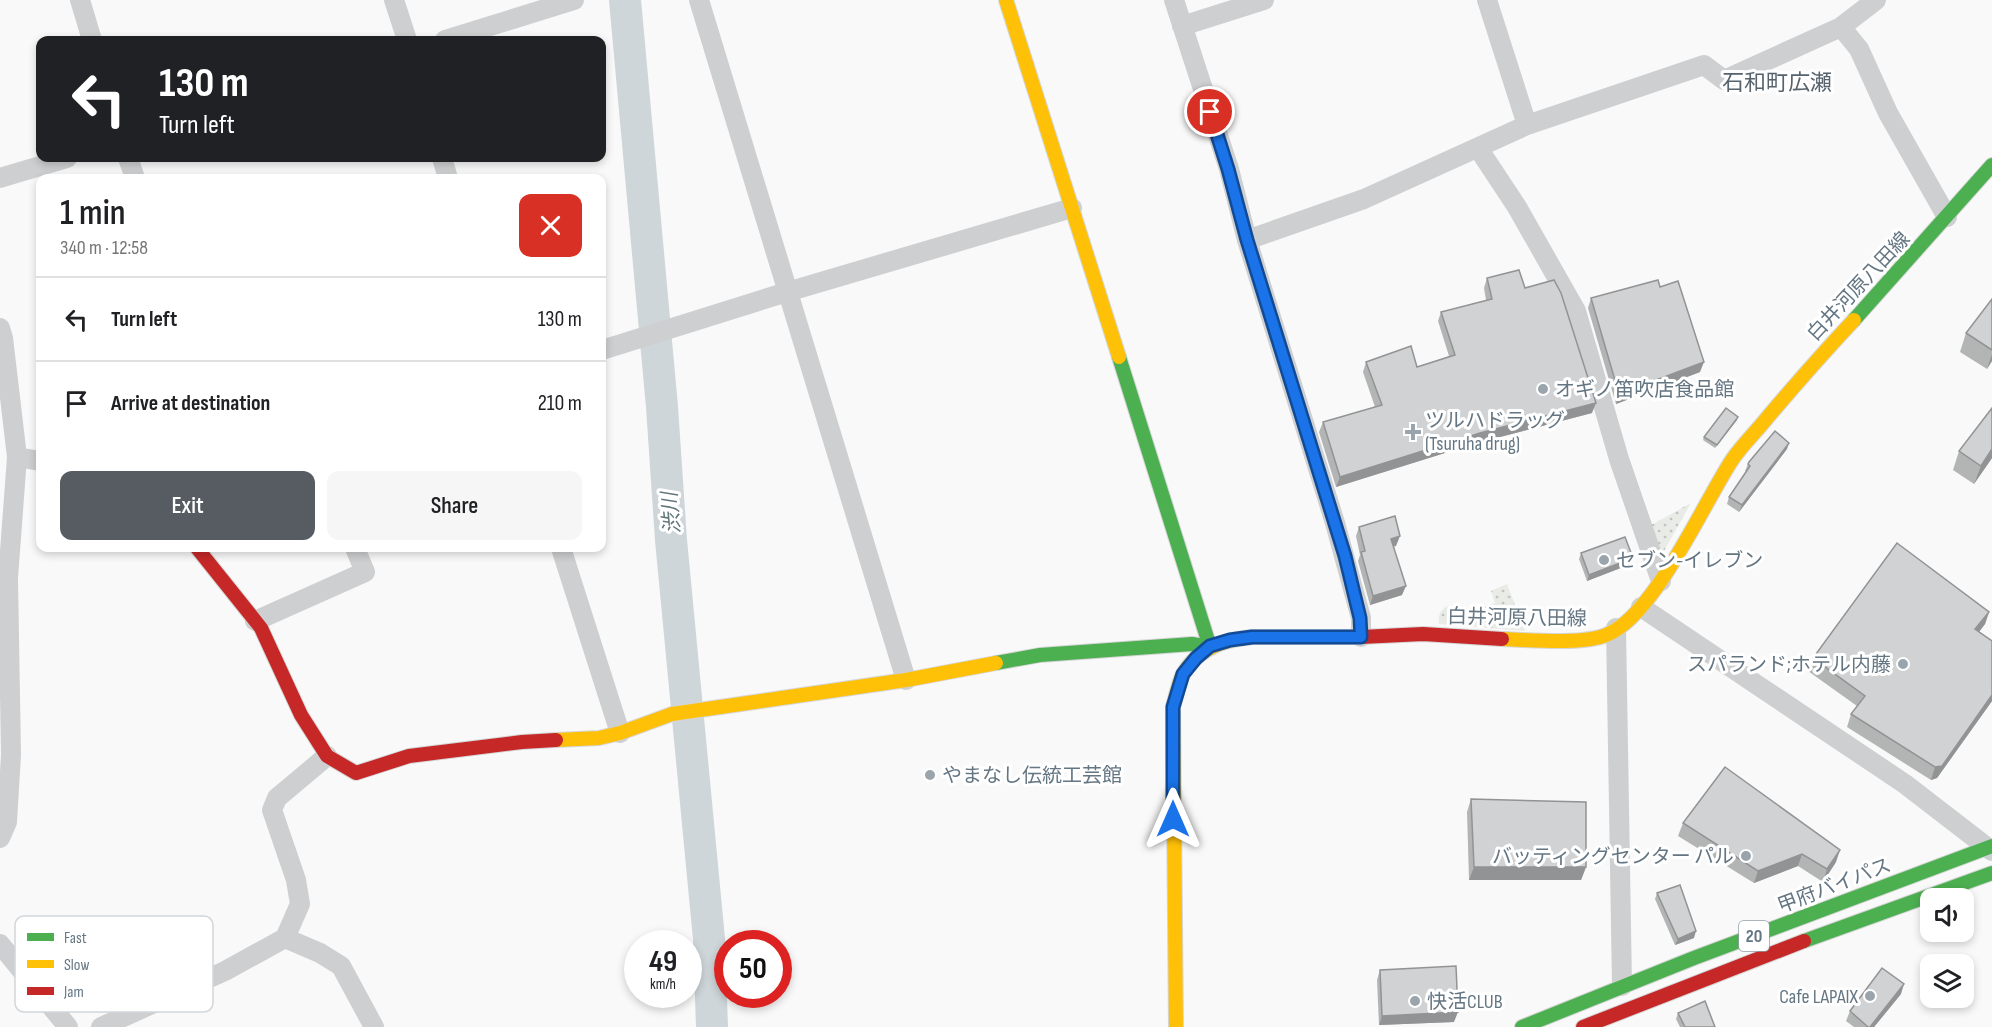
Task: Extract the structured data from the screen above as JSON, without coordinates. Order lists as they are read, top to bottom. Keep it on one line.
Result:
{"streets":{"main road":["白井河原八田線","甲府バイパス","20"]},"districts":["石和町広瀬"],"water":["渋川"],"places":{"other":["オギノ笛吹店食品館","セブン-イレブン","スパランド;ホテル内藤","やまなし伝統工芸館","バッティングセンター パル","Cafe LAPAIX","快活CLUB"],"health":["ツルハドラッグ (Tsuruha drug)"]},"legend":["Fast","Slow","Jam"],"page":{"turn":["130 m","Turn left"],"heading":["1 min","340 m · 12:58"],"list":[{"name":"Turn left","value":"130 m"},{"name":"Arrive at destination","value":"210 m"}],"buttons":["Exit","Share"],"speed":"49 km/h","limit":"50"}}
